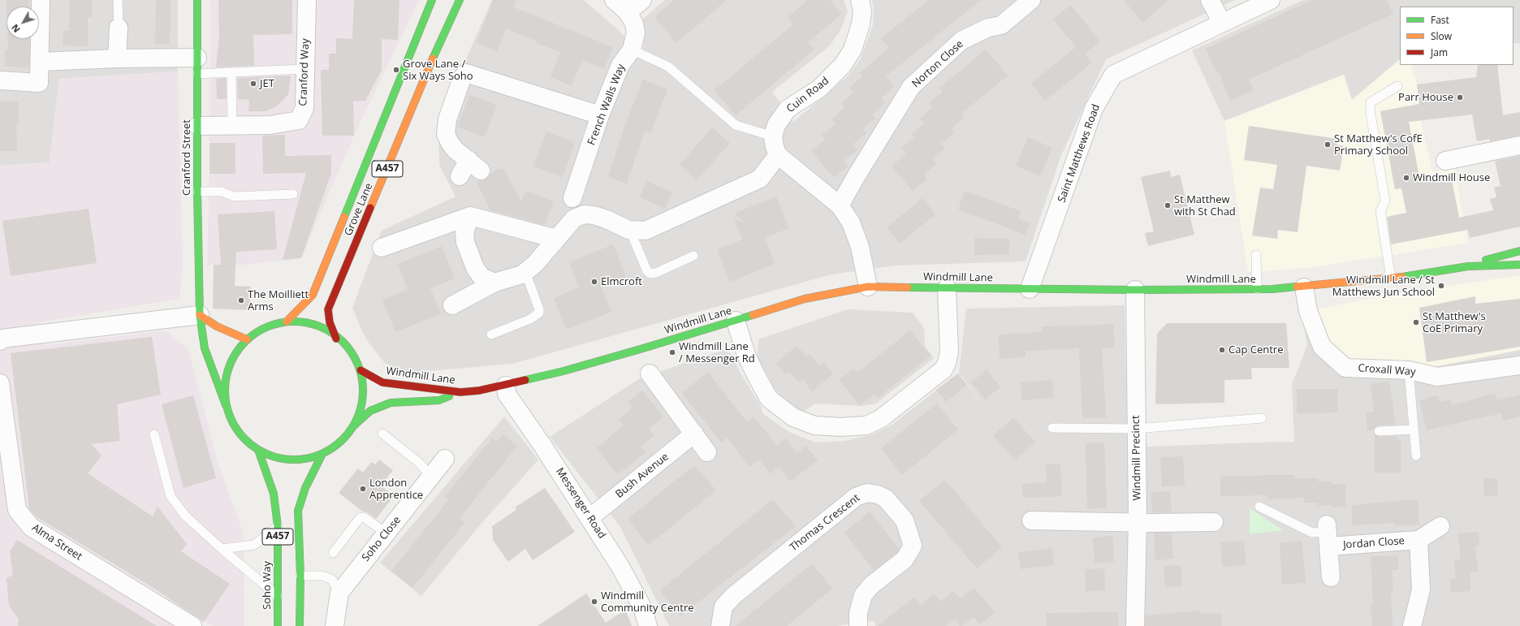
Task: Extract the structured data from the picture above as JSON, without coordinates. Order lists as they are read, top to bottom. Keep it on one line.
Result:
{"streets":{"main road":["Cranford Street","A457","Grove Lane","Windmill Lane","Soho Way"],"street":["Norton Close","Cranford Way","Cuin Road","French Walls Way","Saint Matthews Road","Croxall Way","Windmill Precinct","Bush Avenue","Messenger Road","Thomas Crescent","Soho Close","Alma Street","Jordan Close"]},"crossings":[["Cranford Way","Cranford Street"],["Saint Matthews Road","Windmill Lane"],["Cranford Street","Soho Way"],["Windmill Lane","Croxall Way"],["Windmill Lane","Windmill Precinct"],["Windmill Lane","Messenger Road"],["Bush Avenue","Messenger Road"]],"places":["Grove Lane / Six Ways Soho","JET","Parr House","St Matthew's CofE Primary School","Windmill House","St Matthew with St Chad","Elmcroft","Windmill Lane / St Matthews Jun School","The Moilliett Arms","St Matthew's CoE Primary","Cap Centre","Windmill Lane / Messenger Rd","London Apprentice","Windmill Community Centre"],"legend":["Fast","Slow","Jam"],"north":"bottom left"}
